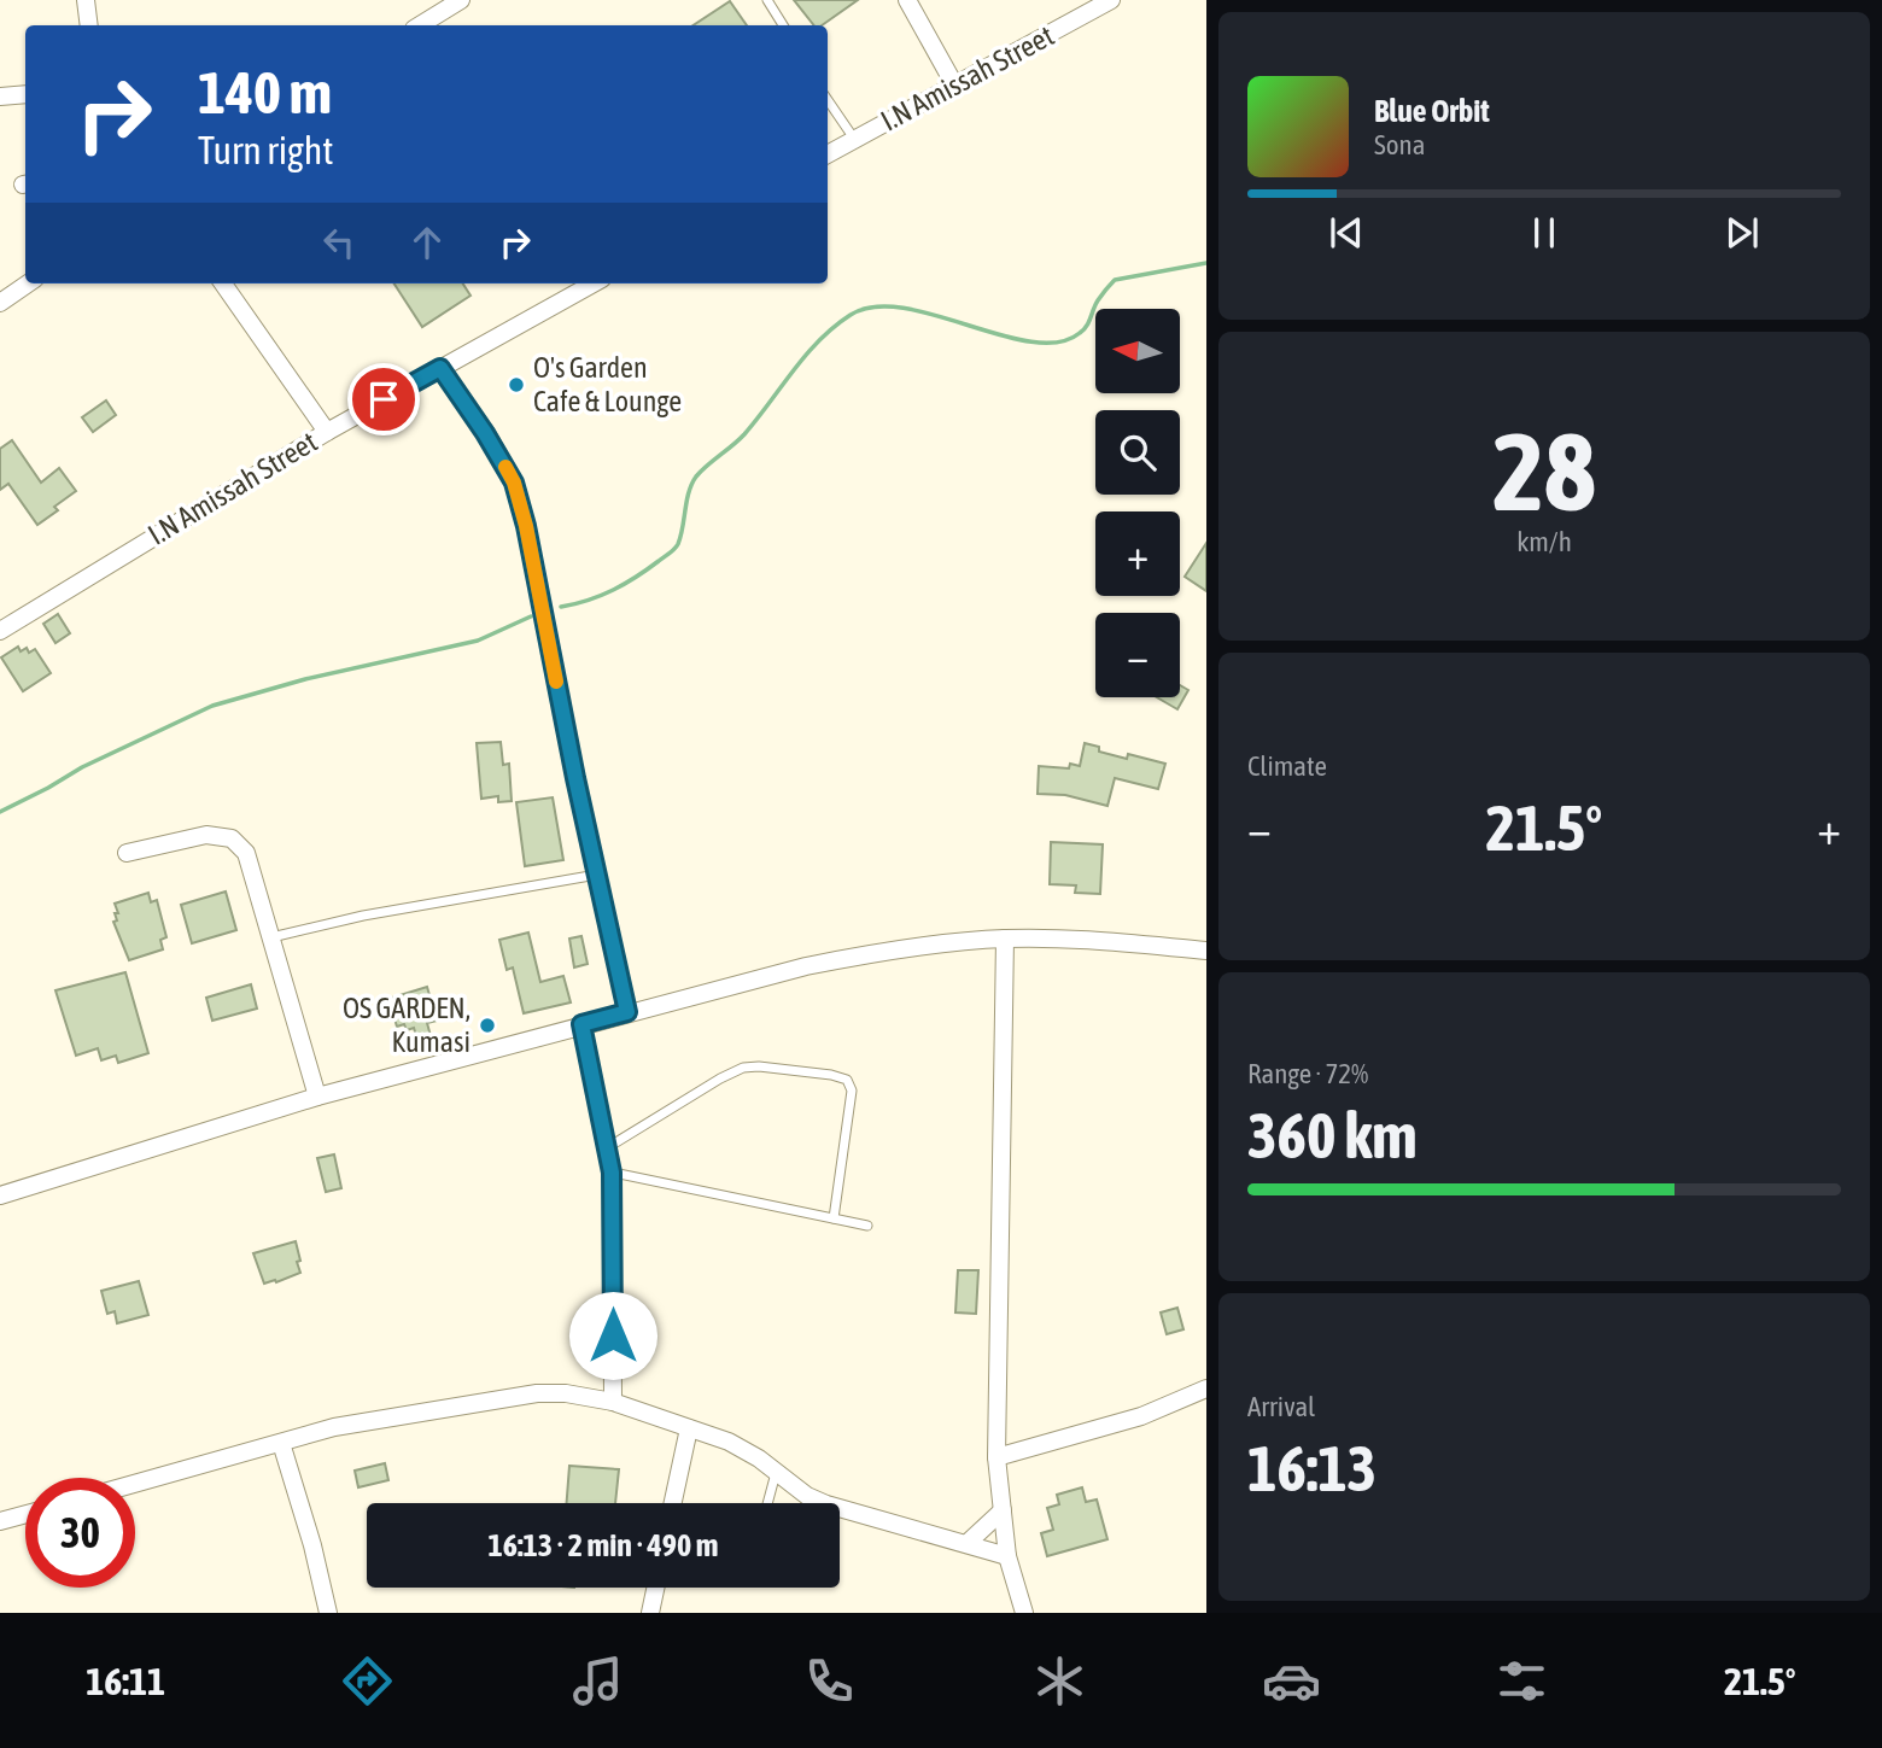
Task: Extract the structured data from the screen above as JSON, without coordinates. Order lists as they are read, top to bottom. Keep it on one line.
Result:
{"streets":{"street":["I.N Amissah Street"]},"places":["O's Garden Cafe & Lounge","OS GARDEN, Kumasi"],"north":"left","page":{"turn":["140 m","Turn right"],"song":["Blue Orbit","Sona"],"map_buttons":["+","−"],"tile":[["28","km/h"],"Climate",["Range · 72%","360 km"],["Arrival","16:13"]],"heat":["−","21.5°","+"],"limit":"30","trip":"16:13 · 2 min · 490 m","tabs":["16:11","21.5°"]}}
